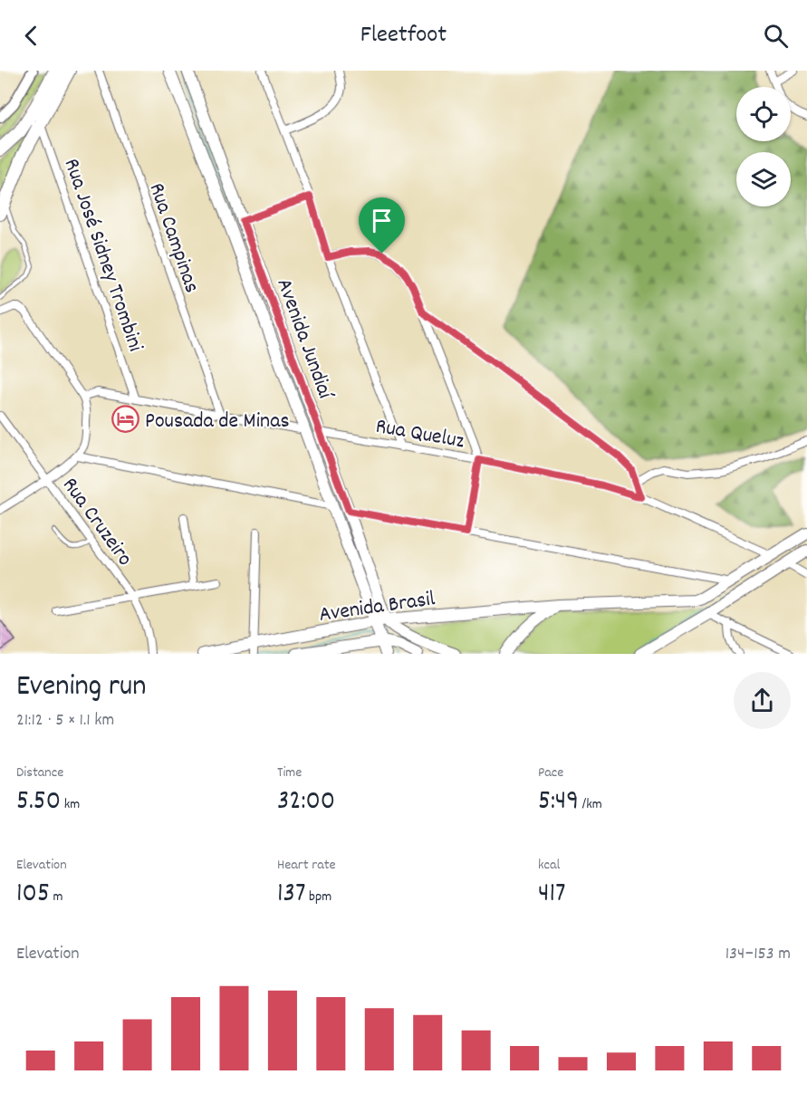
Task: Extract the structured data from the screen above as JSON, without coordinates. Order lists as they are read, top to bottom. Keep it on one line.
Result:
{"streets":{"main road":["Avenida Jundiaí","Avenida Brasil"],"street":["Rua Campinas","Rua José Sidney Trombini","Rua Queluz","Rua Cruzeiro"]},"crossings":[["Avenida Jundiaí","Rua Queluz"],["Avenida Jundiaí","Avenida Brasil"],["Rua Queluz","Avenida Brasil"]],"places":{"hotel":["Pousada de Minas"]},"page":{"header":"Fleetfoot","heading":["Evening run","21:12 · 5 × 1.1 km"],"stats":[["Distance","5.50 km"],["Time","32:00"],["Pace","5:49 /km"],["Elevation","105 m"],["Heart rate","137 bpm"],["kcal","417"]],"chart":["Elevation","134–153 m"]}}
